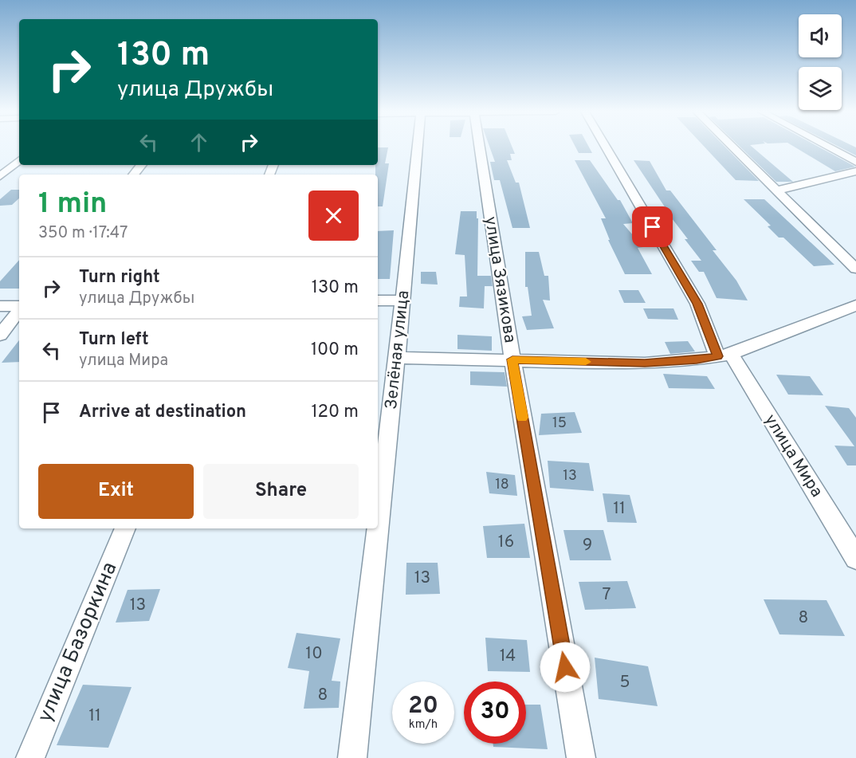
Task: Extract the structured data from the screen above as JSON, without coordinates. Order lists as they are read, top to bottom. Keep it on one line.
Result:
{"streets":{"street":["улица Зязикова","Зелёная улица","улица Мира","улица Базоркина"]},"house_numbers":["15","13","18","11","16","9","13","7","13","8","10","14","5","8","11"],"page":{"turn":["130 m","улица Дружбы"],"heading":["1 min","350 m · 17:47"],"list":[{"name":"Turn right","note":"улица Дружбы","value":"130 m"},{"name":"Turn left","note":"улица Мира","value":"100 m"},{"name":"Arrive at destination","value":"120 m"}],"buttons":["Exit","Share"],"speed":"20 km/h","limit":"30"}}
